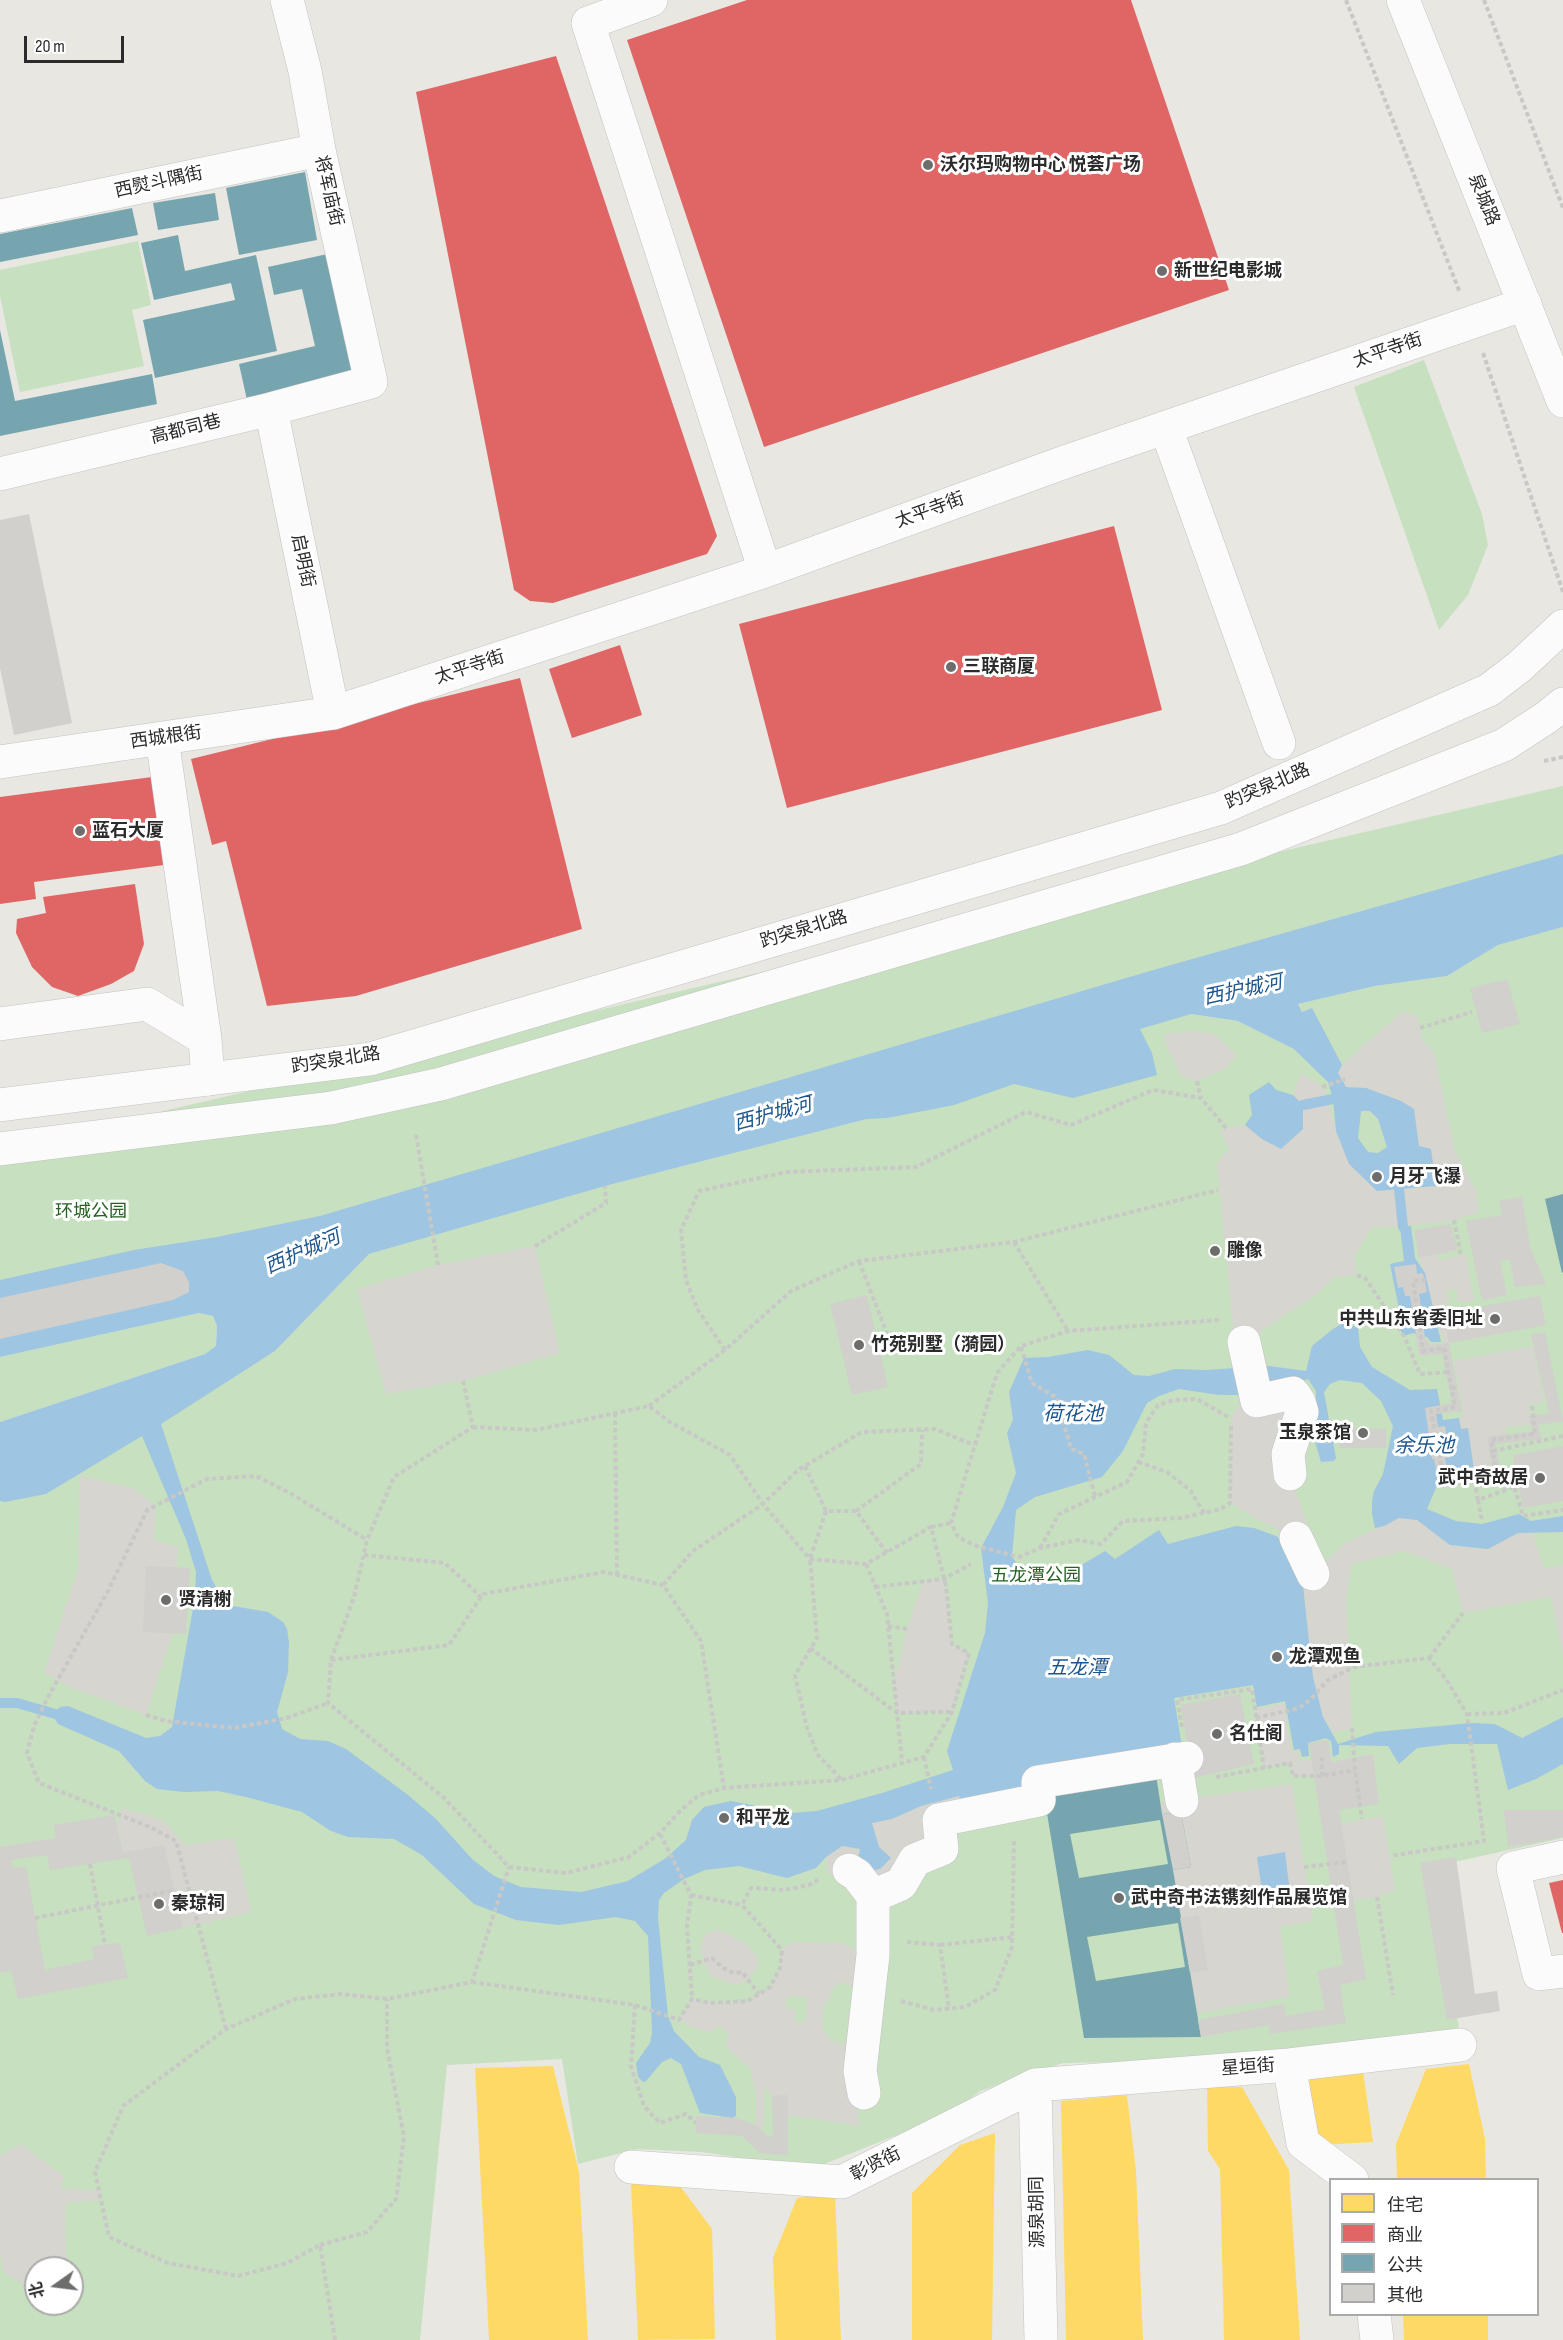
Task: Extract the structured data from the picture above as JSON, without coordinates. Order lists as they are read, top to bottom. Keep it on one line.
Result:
{"streets":{"street":["西熨斗隅街","将军庙街","泉城路","太平寺街","高都司巷","启明街","西城根街","趵突泉北路","星垣街","彰贤街","源泉胡同"]},"crossings":[["西熨斗隅街","将军庙街"],["将军庙街","高都司巷"],["泉城路","太平寺街"],["太平寺街","启明街"],["太平寺街","西城根街"],["高都司巷","启明街"],["启明街","西城根街"],["星垣街","彰贤街"],["星垣街","源泉胡同"],["彰贤街","源泉胡同"]],"water":["西护城河","荷花池","余乐池","五龙潭"],"parks":["环城公园","五龙潭公园"],"places":["沃尔玛购物中心 悦荟广场","新世纪电影城","三联商厦","蓝石大厦","月牙飞瀑","雕像","中共山东省委旧址","竹苑别墅（漪园）","玉泉茶馆","武中奇故居","贤清榭","龙潭观鱼","名仕阁","和平龙","武中奇书法镌刻作品展览馆","秦琼祠"],"legend":["住宅","商业","公共","其他"],"scale_bar":"20 m","north":"left"}
